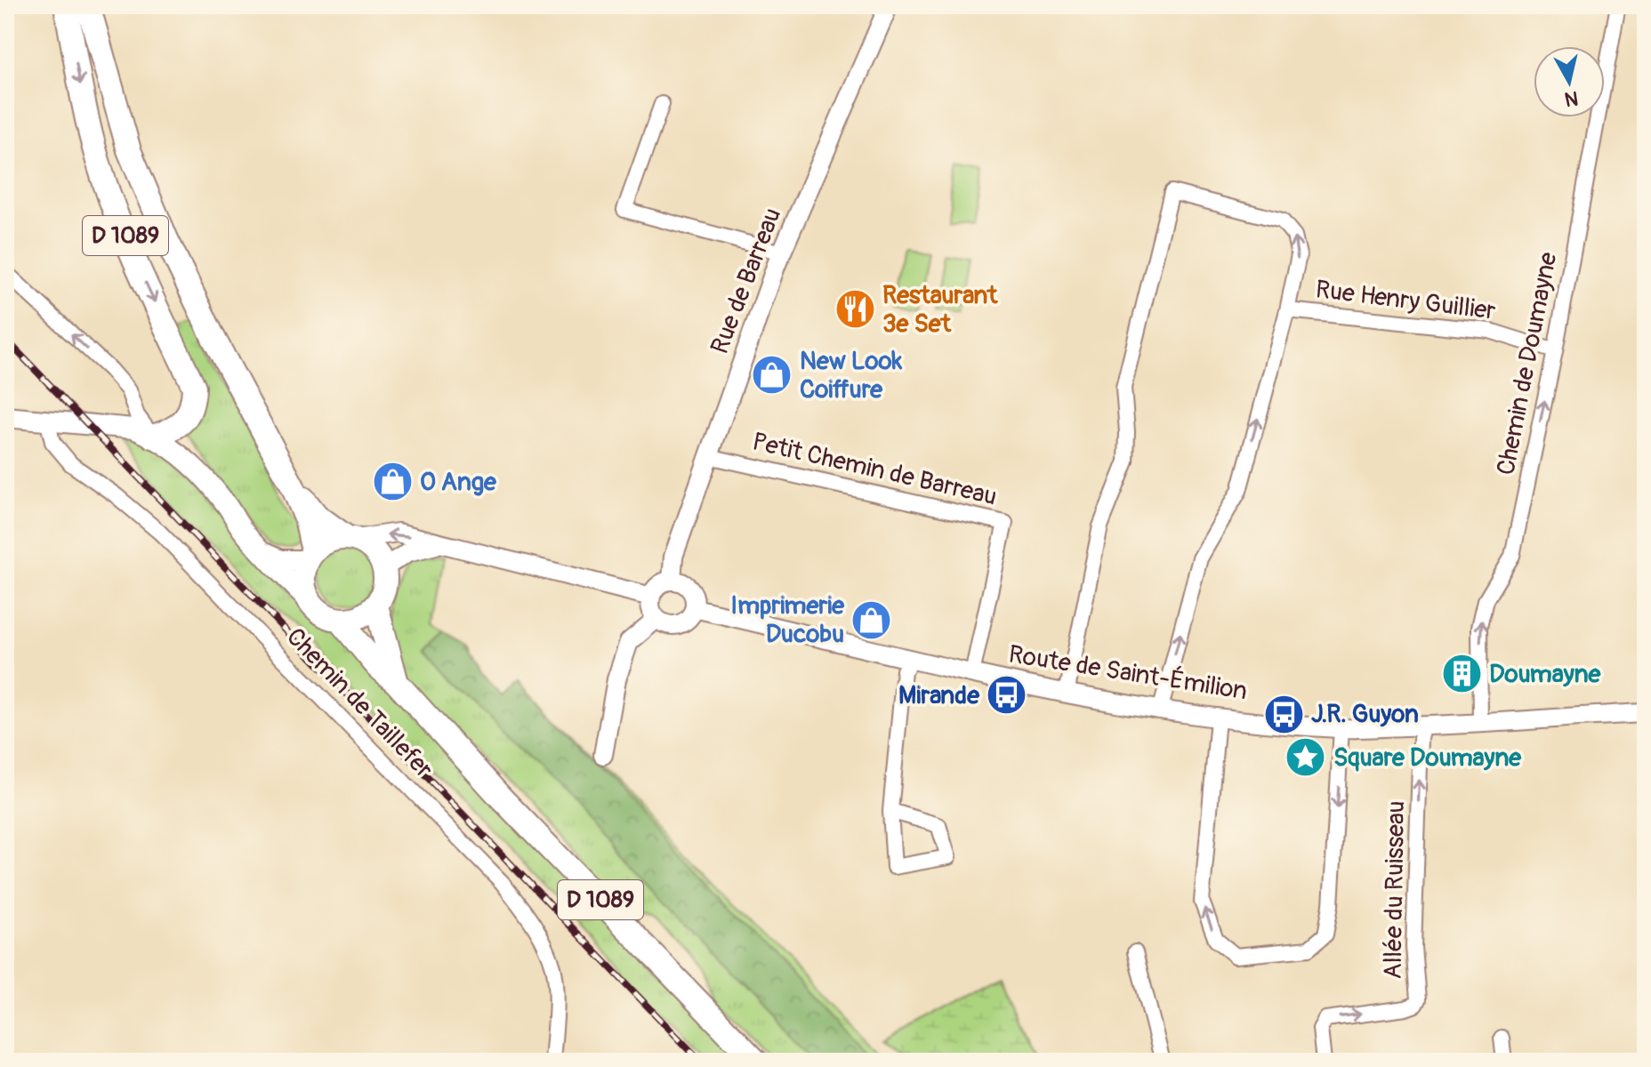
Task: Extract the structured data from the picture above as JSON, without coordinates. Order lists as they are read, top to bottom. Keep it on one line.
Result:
{"streets":{"main road":["D 1089"],"street":["Rue de Barreau","Rue Henry Guillier","Chemin de Doumayne","Petit Chemin de Barreau","Route de Saint-Émilion","Chemin de Taillefer","Allée du Ruisseau"]},"crossings":[["Rue de Barreau","Petit Chemin de Barreau"],["Rue de Barreau","Route de Saint-Émilion"],["Rue Henry Guillier","Chemin de Doumayne"],["Rue Henry Guillier","Route de Saint-Émilion"],["Chemin de Doumayne","Route de Saint-Émilion"],["Petit Chemin de Barreau","Route de Saint-Émilion"],["Route de Saint-Émilion","Allée du Ruisseau"]],"one_way":["Rue Henry Guillier","Chemin de Doumayne","Allée du Ruisseau"],"places":{"restaurant":["Restaurant 3e Set"],"shop":["New Look Coiffure","O Ange","Imprimerie Ducobu"],"building":["Doumayne"],"bus stop":["Mirande","J.R. Guyon"],"place":["Square Doumayne"]},"north":"bottom"}
